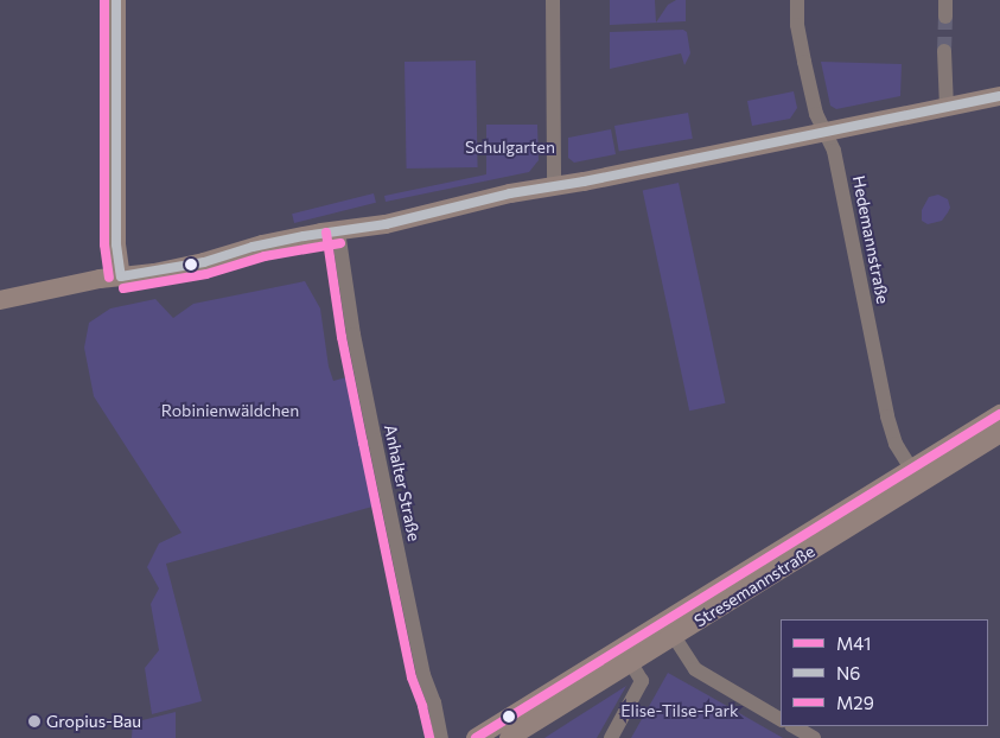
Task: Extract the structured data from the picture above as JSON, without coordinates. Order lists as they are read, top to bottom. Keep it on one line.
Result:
{"streets":{"main road":["Stresemannstraße"],"street":["Hedemannstraße","Anhalter Straße"]},"crossings":[["Hedemannstraße","Stresemannstraße"]],"parks":["Schulgarten","Robinienwäldchen","Elise-Tilse-Park"],"places":["Gropius-Bau"],"lines":["transit line N6","transit line M29","transit line M41"],"legend":["M41","N6","M29"]}
